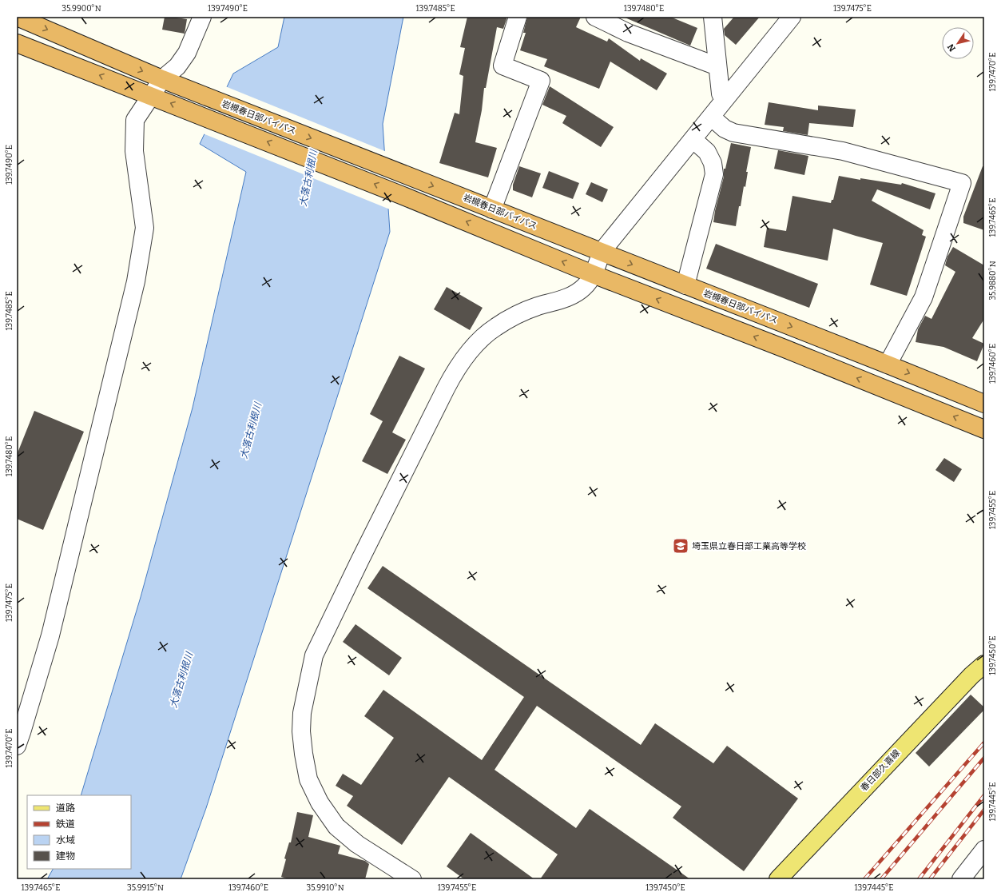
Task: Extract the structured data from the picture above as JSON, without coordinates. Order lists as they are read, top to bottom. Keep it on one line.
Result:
{"streets":{"highway":["岩槻春日部バイパス"],"main road":["春日部久喜線"]},"water":["大落古利根川"],"places":{"school or university":["埼玉県立春日部工業高等学校"]},"legend":["道路","鉄道","水域","建物"],"north":"bottom left","coordinates":["35.9900°N","139.7490°E","139.7485°E","139.7480°E","139.7475°E","139.7470°E","139.7465°E","35.9880°N","139.7460°E","139.7455°E","139.7450°E","139.7445°E","35.9915°N","35.9910°N"]}
